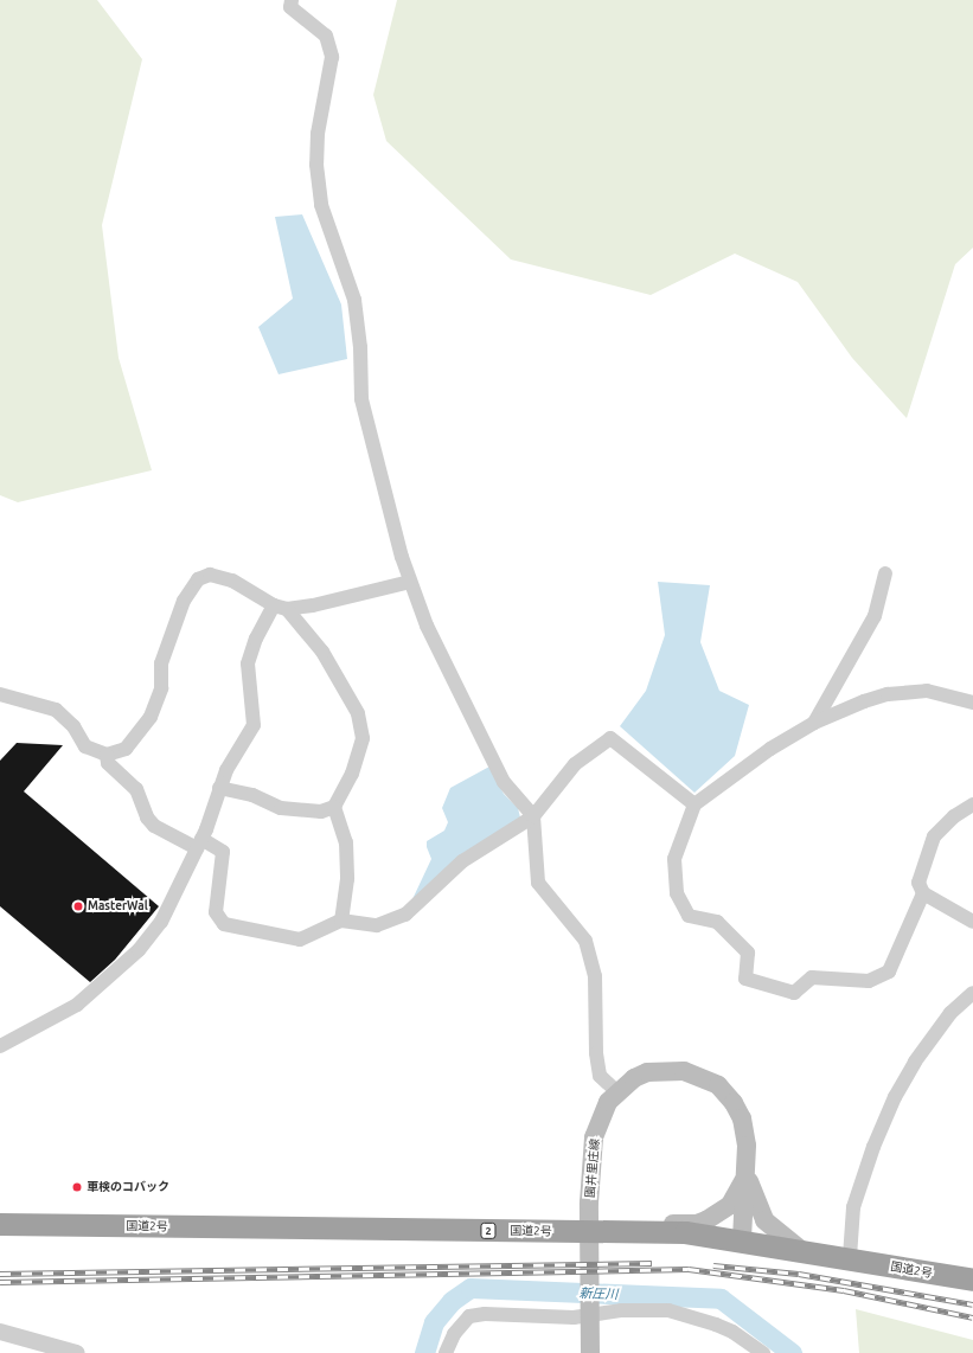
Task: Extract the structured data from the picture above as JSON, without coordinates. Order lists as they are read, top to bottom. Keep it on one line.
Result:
{"streets":{"highway":["国道2号","2"],"main road":["園井里庄線"]},"crossings":[["園井里庄線","国道2号"]],"water":["新圧川"],"places":["MasterWal","車検のコバック"]}
